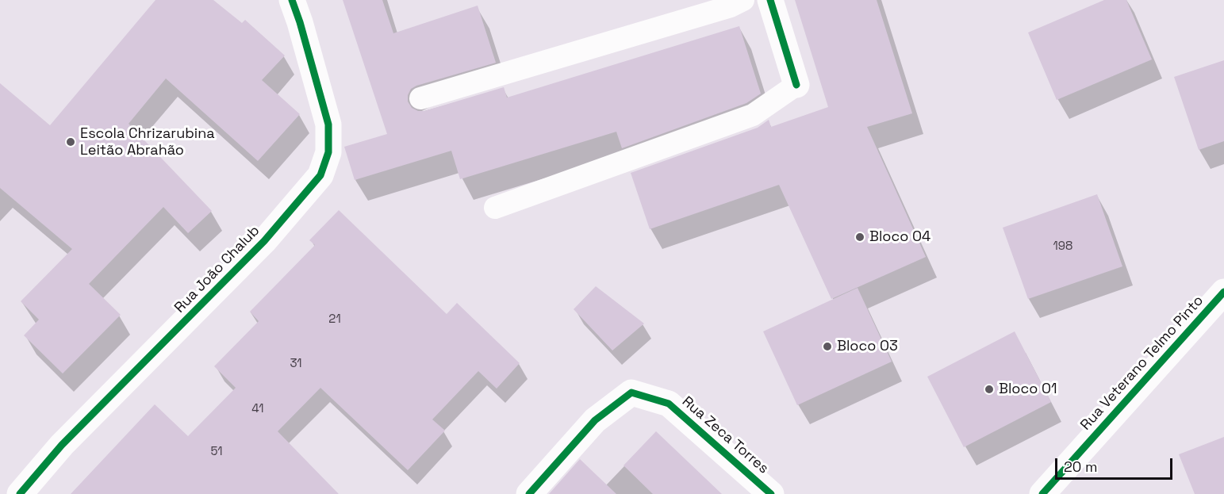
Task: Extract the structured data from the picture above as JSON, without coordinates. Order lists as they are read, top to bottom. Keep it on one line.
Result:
{"streets":{"street":["Rua João Chalub","Rua Veterano Telmo Pinto","Rua Zeca Torres"]},"places":["Escola Chrizarubina Leitão Abrahão","Bloco O4","Bloco O3","Bloco O1"],"house_numbers":["198","21","31","41","51"],"scale_bar":"20 m"}
